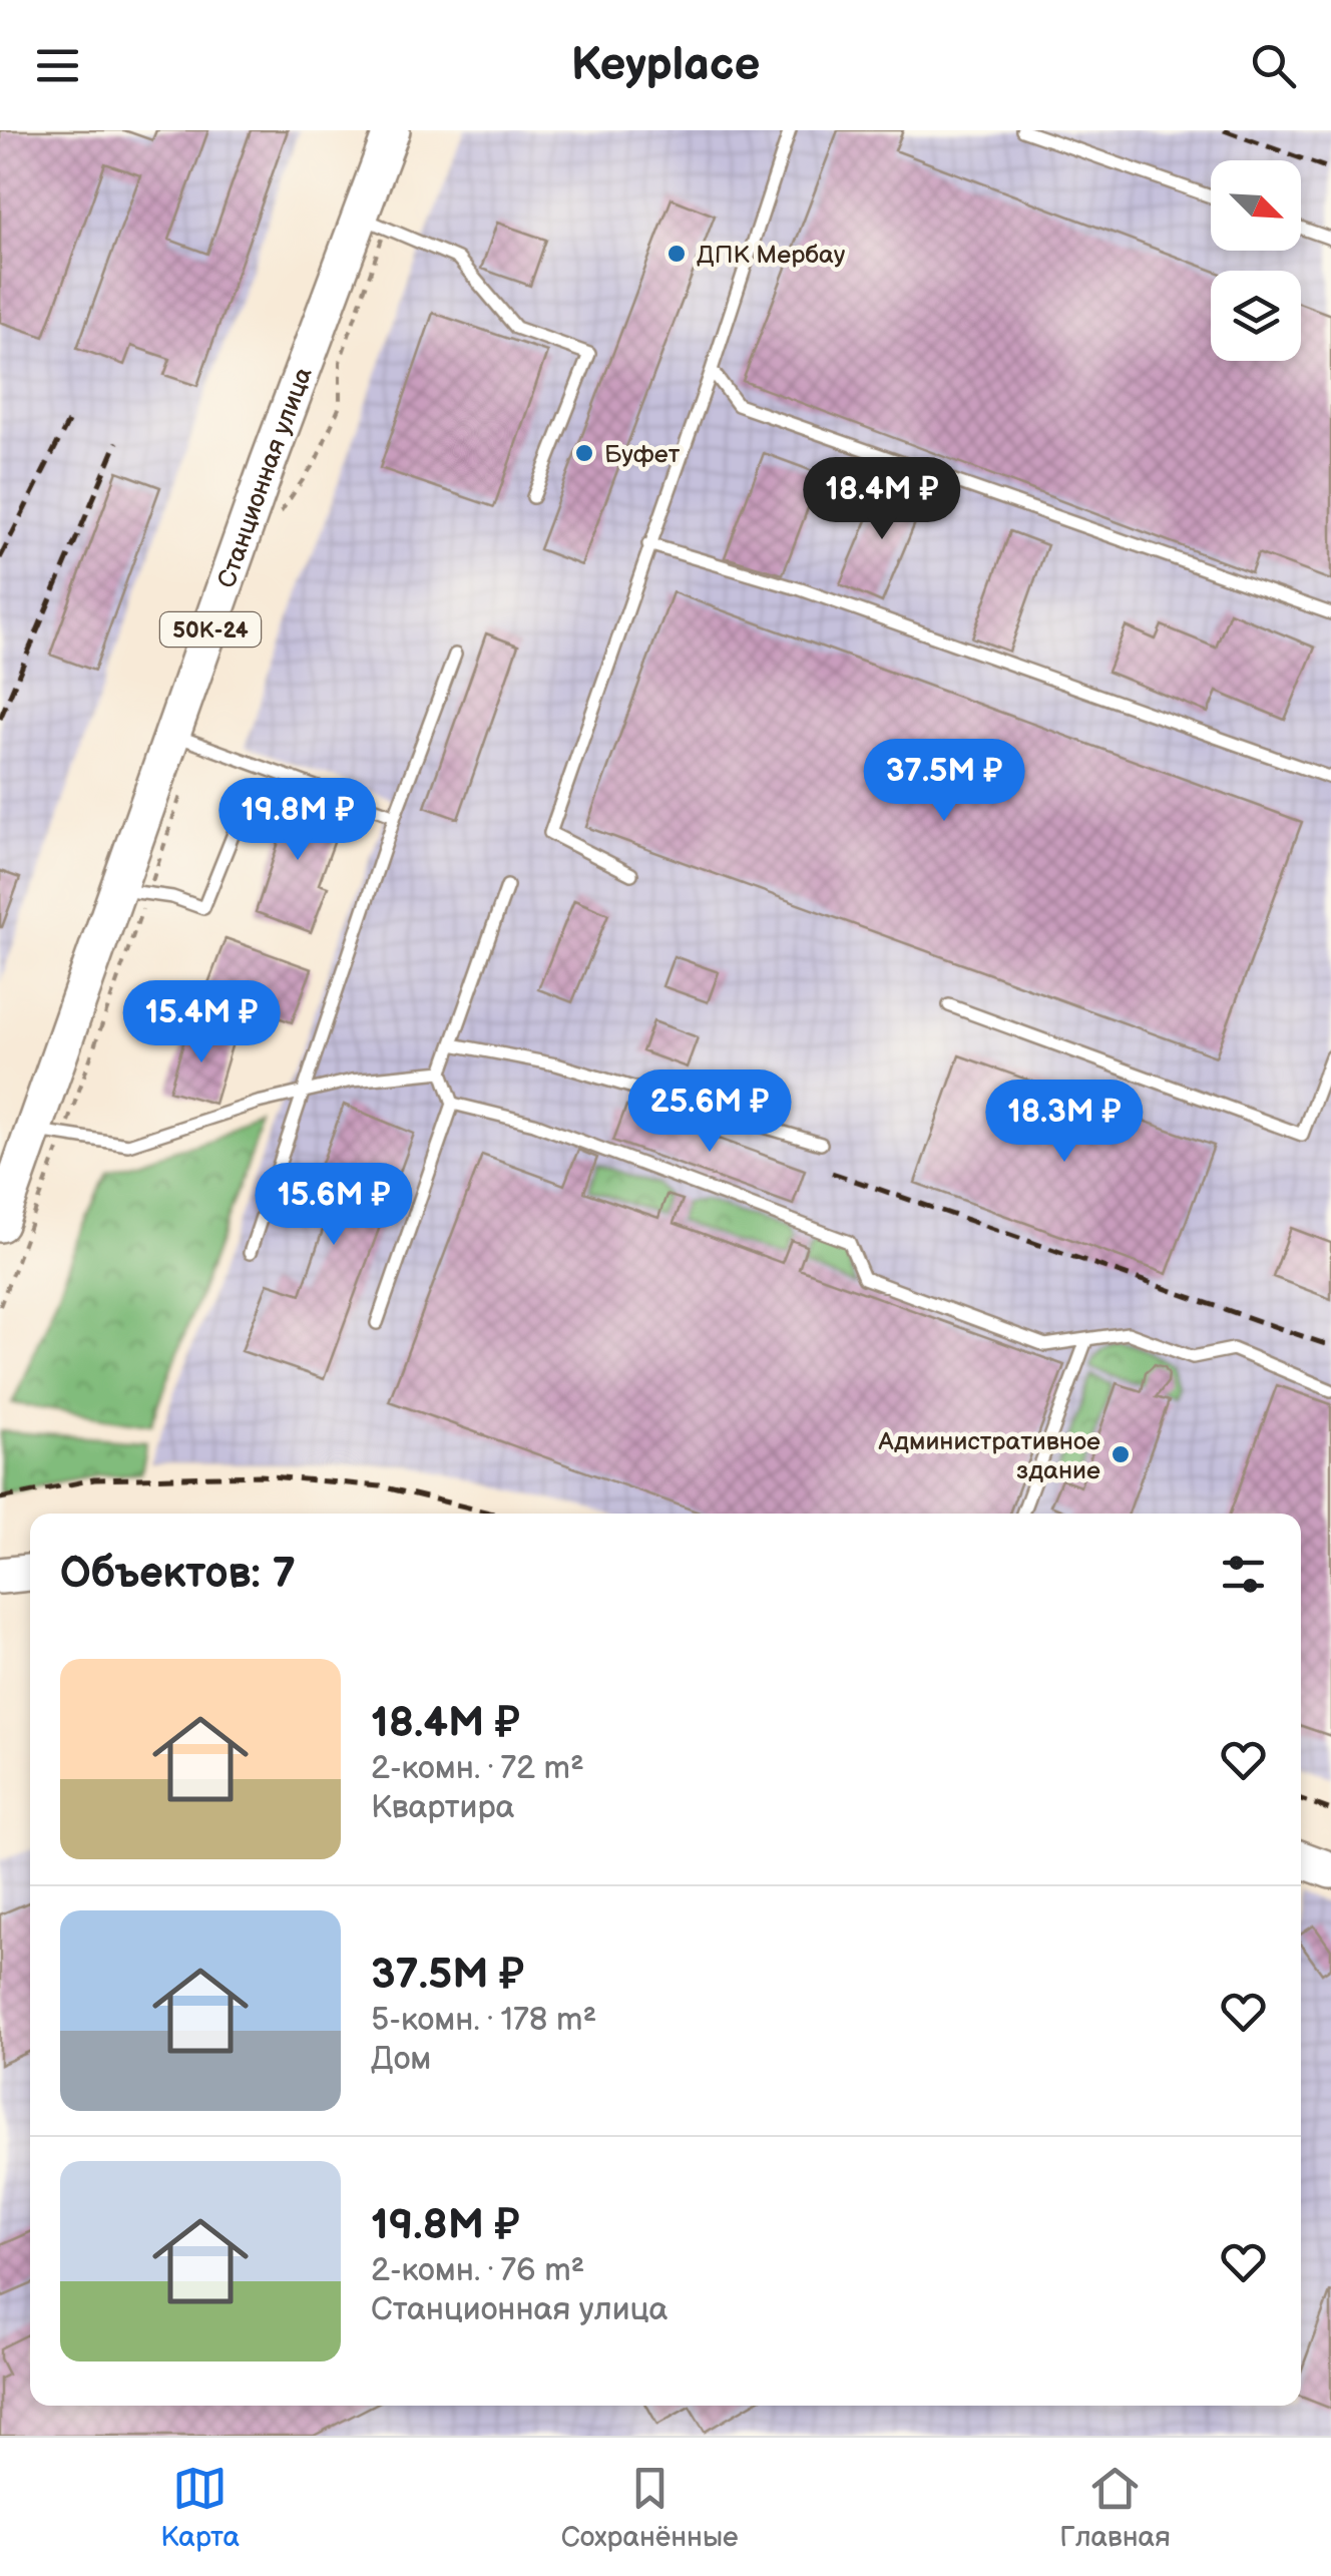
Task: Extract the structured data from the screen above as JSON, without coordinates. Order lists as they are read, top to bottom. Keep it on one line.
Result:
{"streets":{"main road":["Станционная улица","50К-24"]},"places":["ДПК Мербау","Буфет","Административное здание"],"north":"bottom right","page":{"header":"Keyplace","price":["18.4M ₽","37.5M ₽","19.8M ₽","15.4M ₽","25.6M ₽","18.3M ₽","15.6M ₽"],"heading":"Объектов: 7","list":[{"name":"18.4M ₽","note":"2-комн. · 72 m² · Квартира"},{"name":"37.5M ₽","note":"5-комн. · 178 m² · Дом"},{"name":"19.8M ₽","note":"2-комн. · 76 m² · Станционная улица"}],"tabs":["Карта","Сохранённые","Главная"]}}
